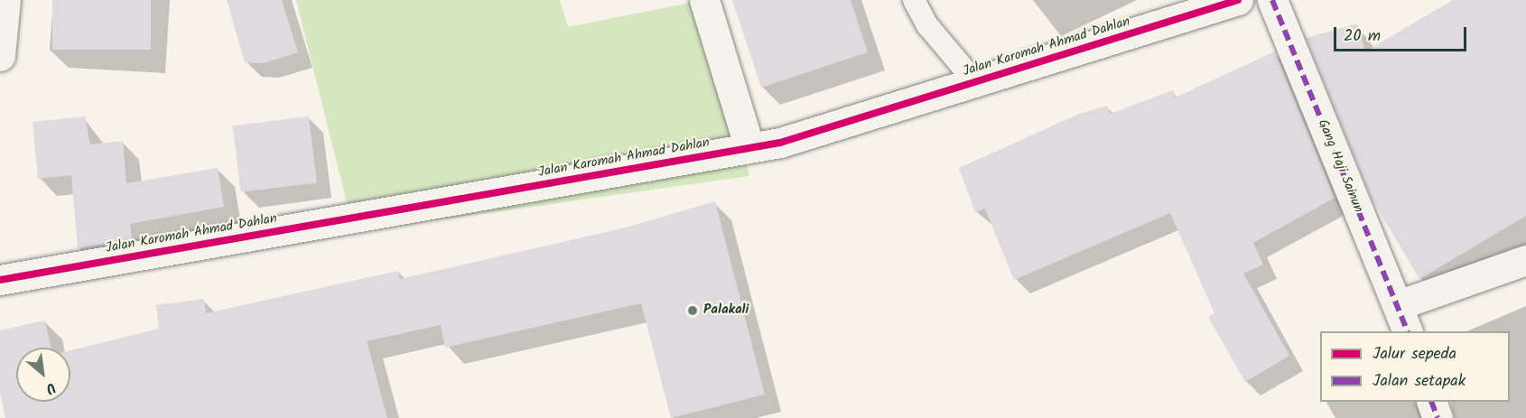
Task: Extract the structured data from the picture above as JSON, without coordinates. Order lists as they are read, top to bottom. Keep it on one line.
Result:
{"streets":{"street":["Jalan Karomah Ahmad Dahlan","Gang Haji Sainun"]},"places":["Palakali"],"legend":["Jalur sepeda","Jalan setapak"],"scale_bar":"20 m","north":"bottom right"}
